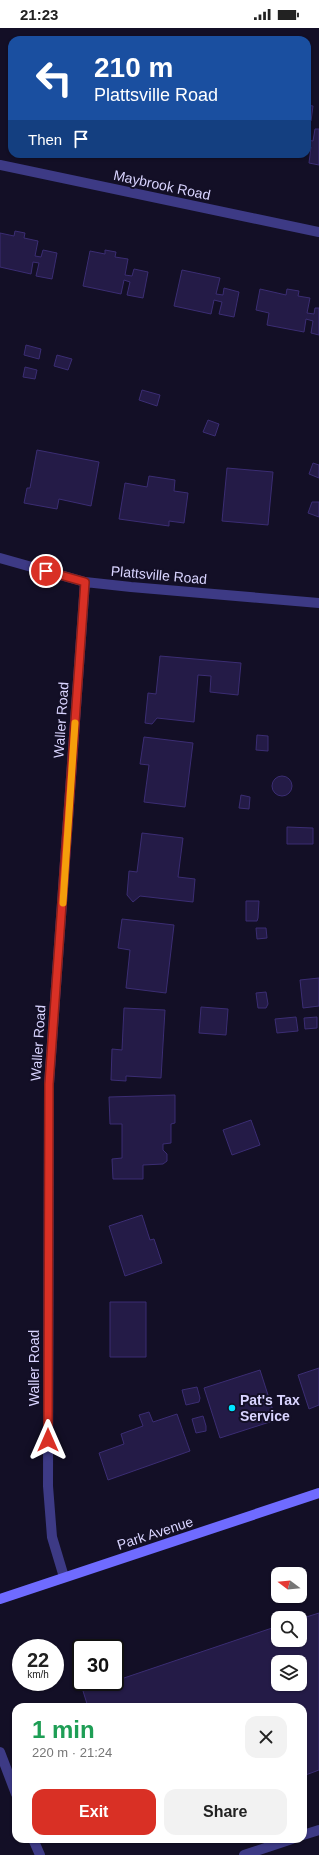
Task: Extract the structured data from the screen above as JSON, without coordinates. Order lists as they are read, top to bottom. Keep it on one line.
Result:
{"streets":{"main road":["Park Avenue"],"street":["Maybrook Road","Plattsville Road","Waller Road"]},"crossings":[["Plattsville Road","Waller Road"],["Waller Road","Park Avenue"]],"places":["Pat's Tax Service"],"north":"left","page":{"status":"21:23","turn":["210 m","Plattsville Road"],"then":"Then","speed":"22 km/h","limit":"30","heading":["1 min","220 m · 21:24"],"buttons":["Exit","Share"]}}
